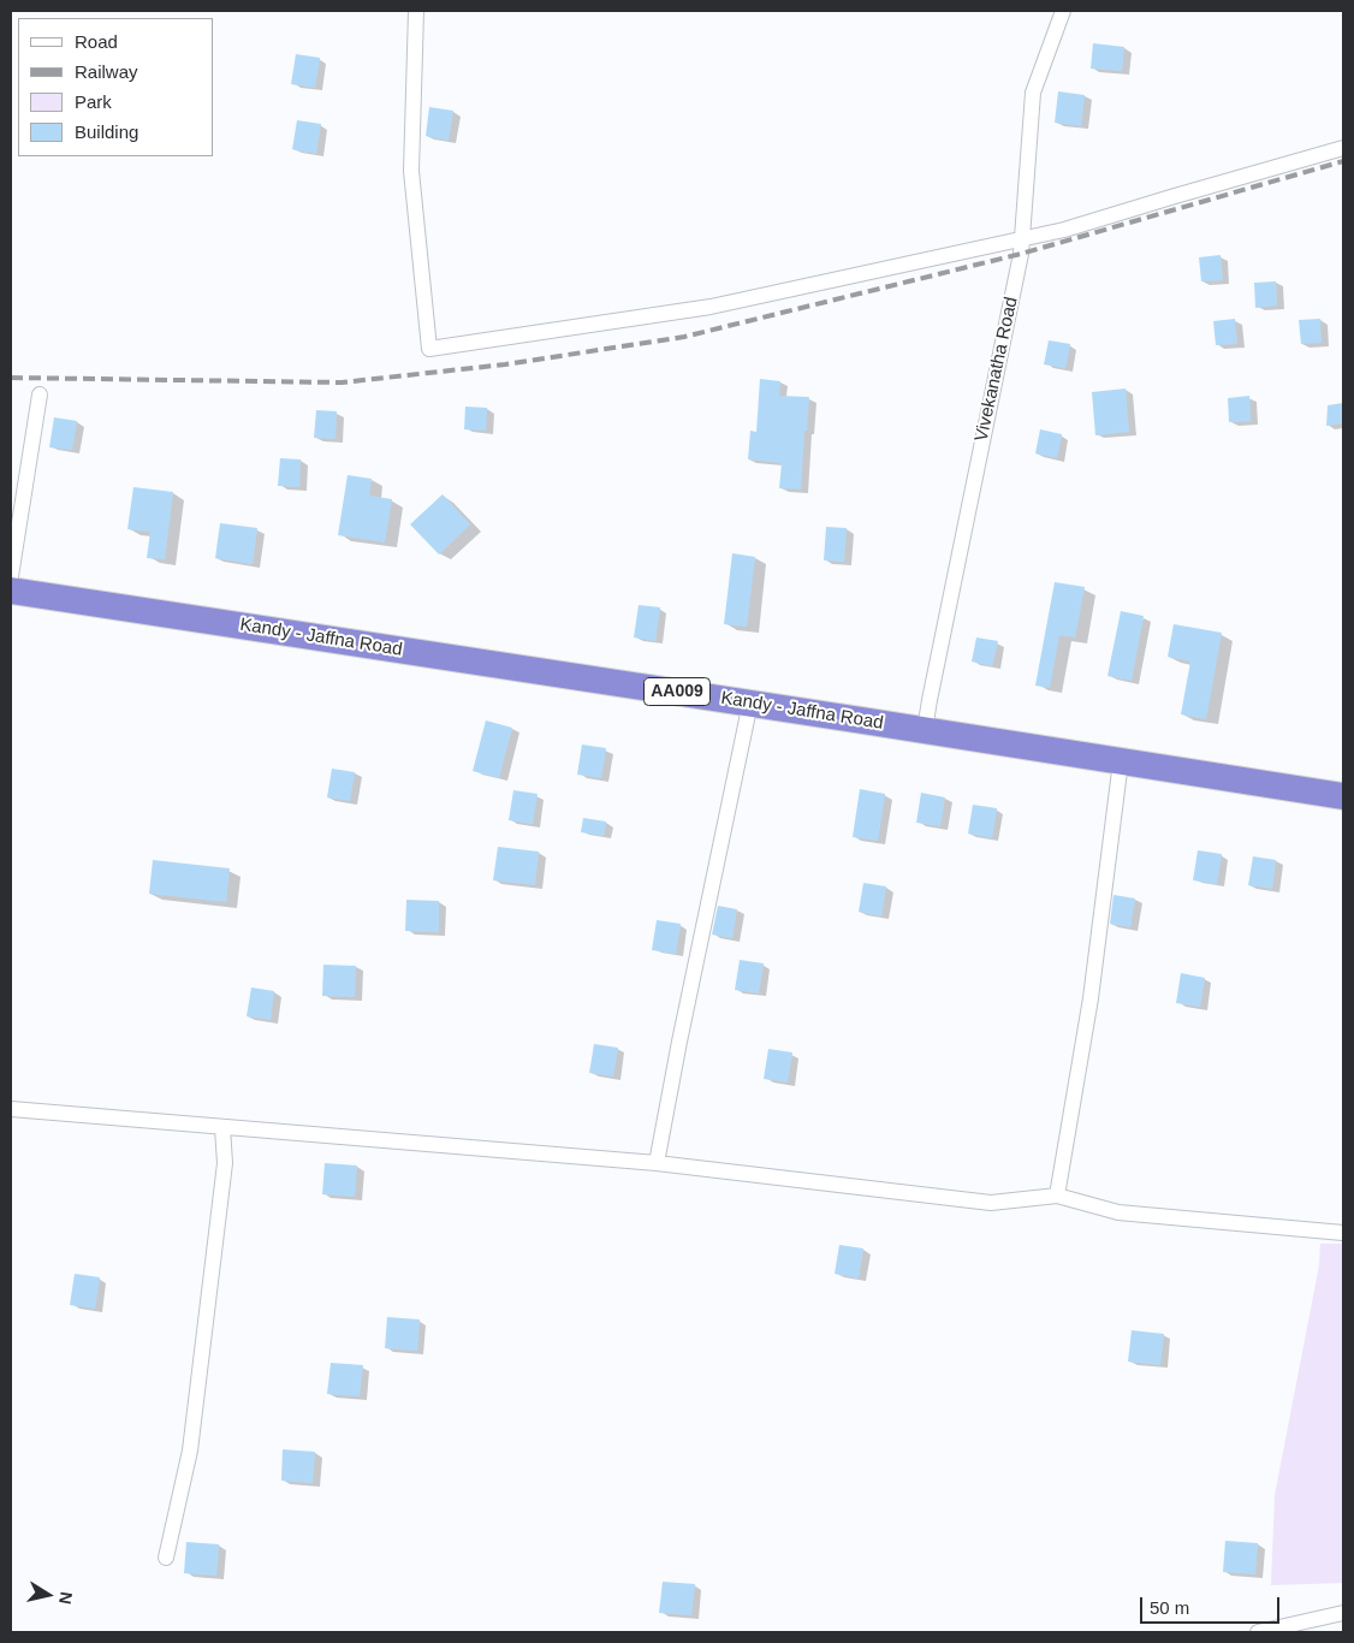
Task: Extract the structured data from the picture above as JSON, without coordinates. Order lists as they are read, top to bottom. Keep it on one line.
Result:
{"streets":{"highway":["Kandy - Jaffna Road","AA009"],"street":["Vivekanatha Road"]},"crossings":[["Vivekanatha Road","Kandy - Jaffna Road"]],"legend":["Road","Railway","Park","Building"],"scale_bar":"50 m","north":"right"}
